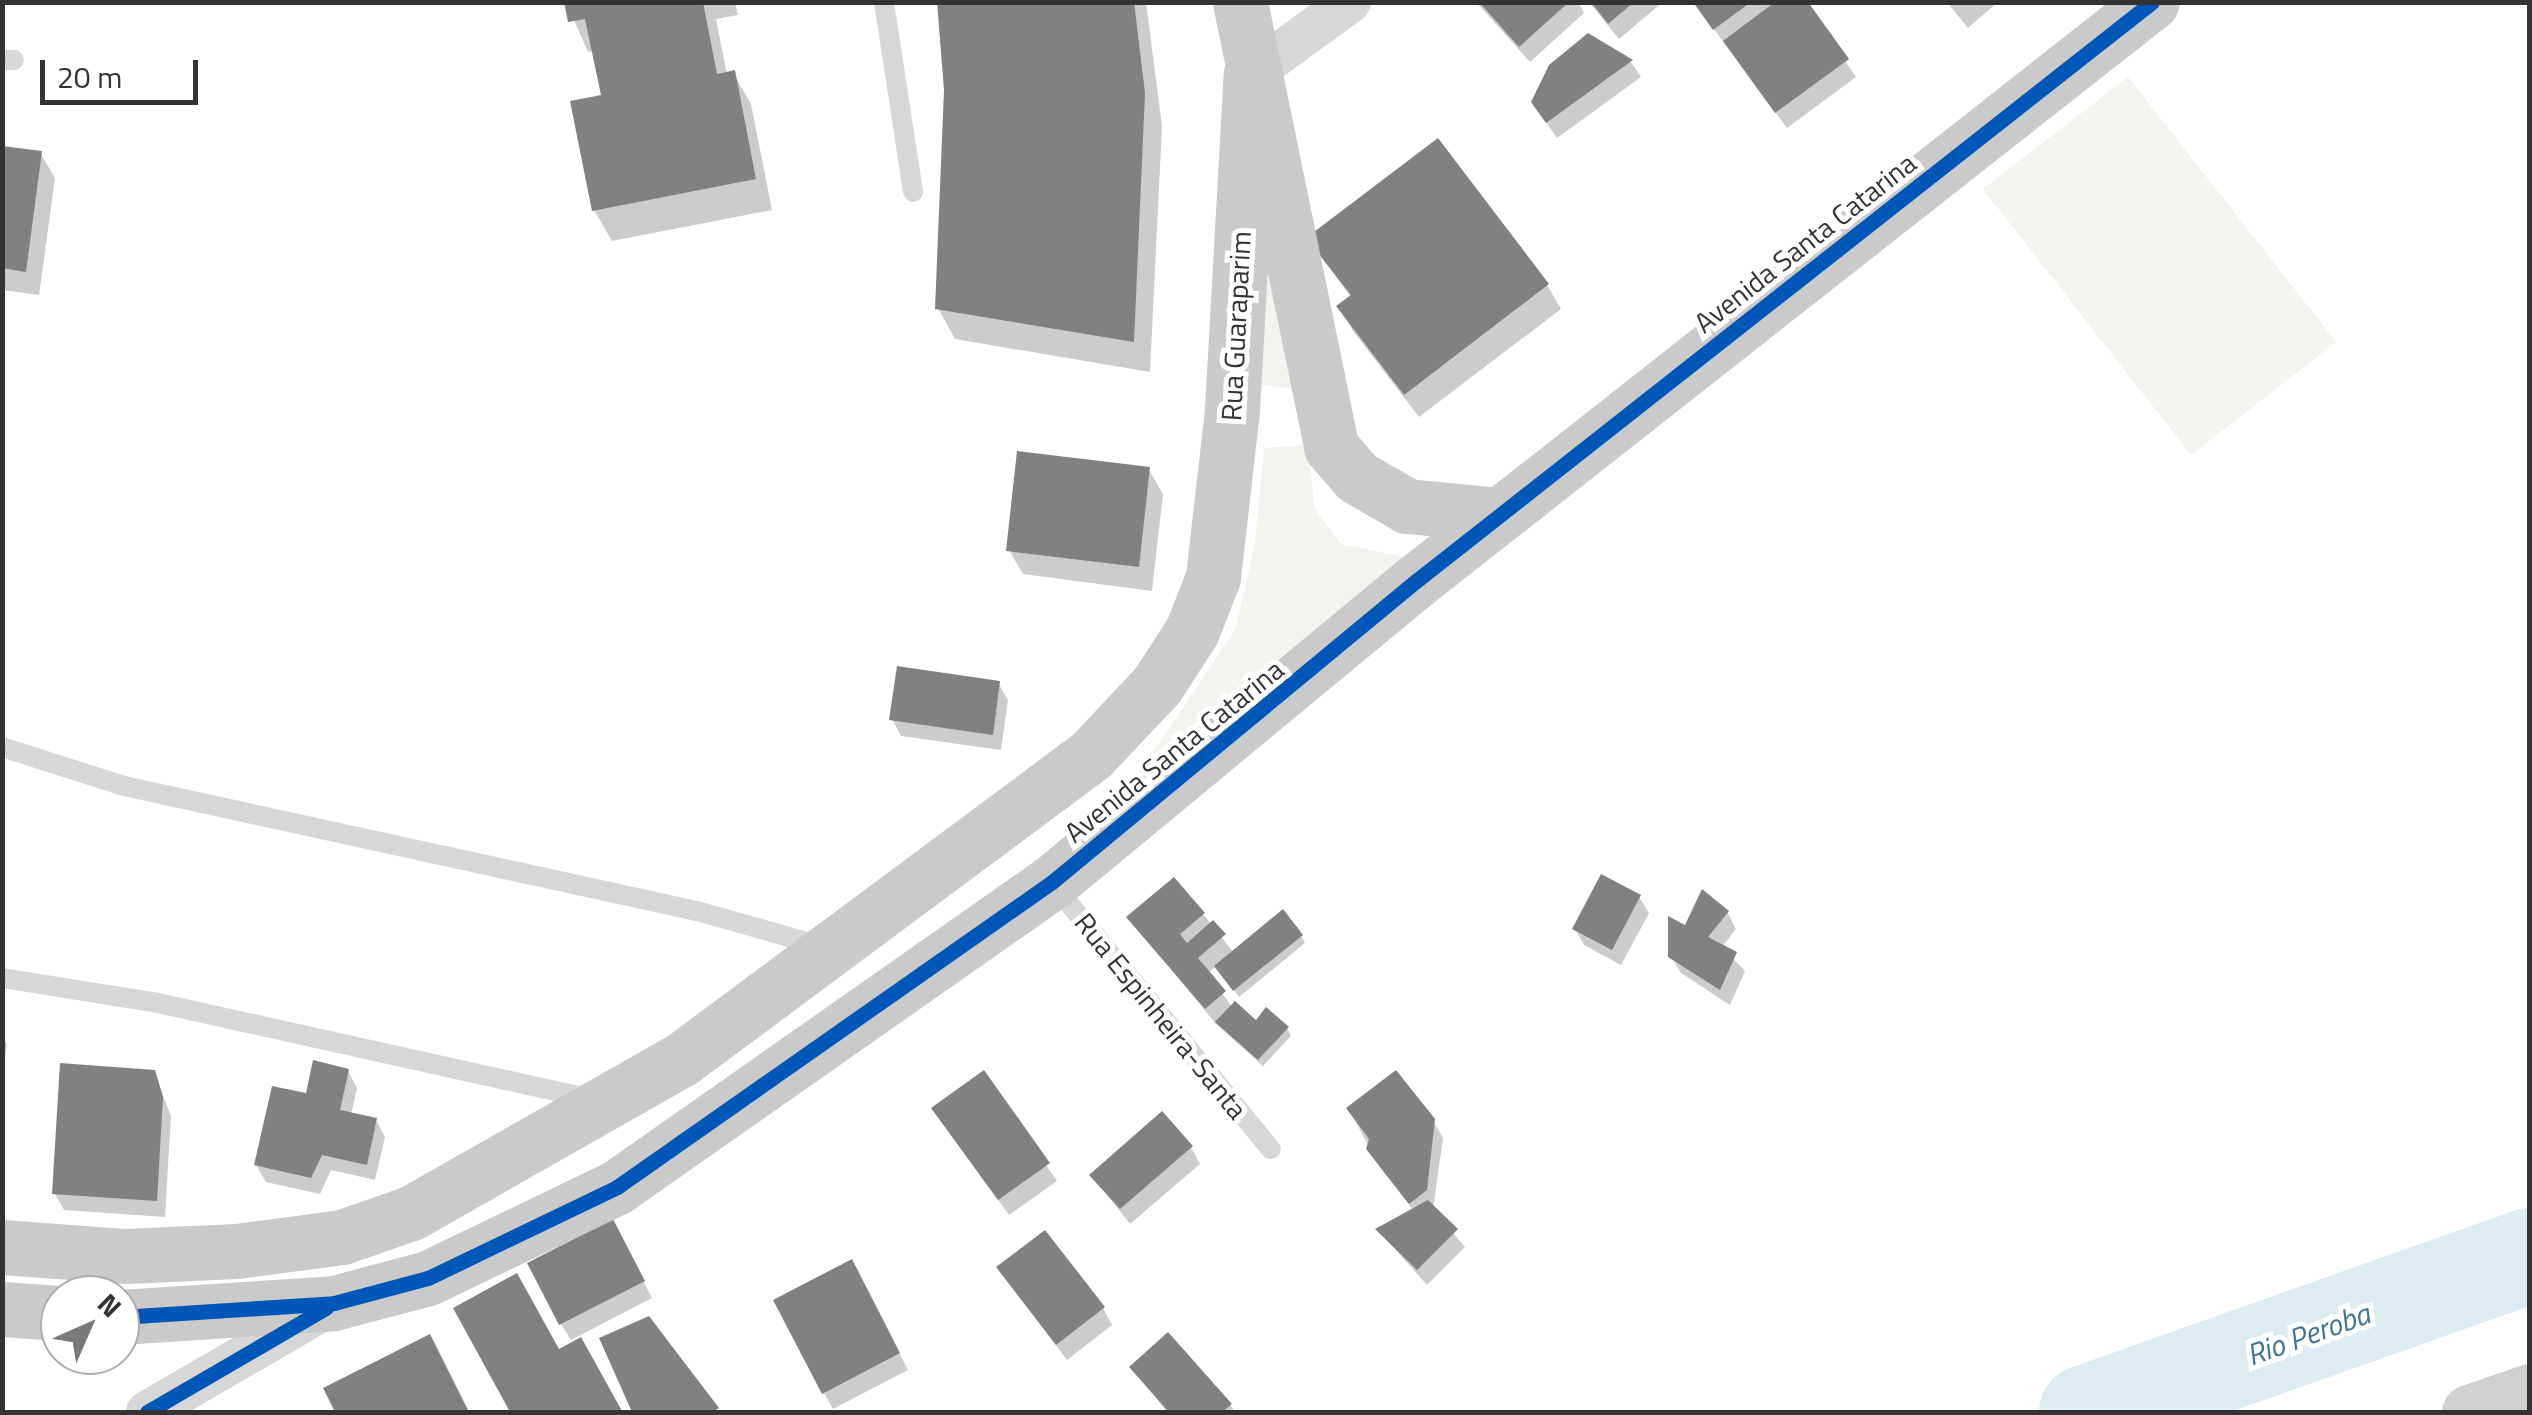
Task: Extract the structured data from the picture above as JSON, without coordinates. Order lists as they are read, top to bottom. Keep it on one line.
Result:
{"streets":{"main road":["Avenida Santa Catarina","Rua Guaraparim"],"lane":["Rua Espinheira-Santa"]},"crossings":[["Avenida Santa Catarina","Rua Guaraparim"],["Avenida Santa Catarina","Rua Espinheira-Santa"]],"water":["Rio Peroba"],"scale_bar":"20 m","north":"top right"}
